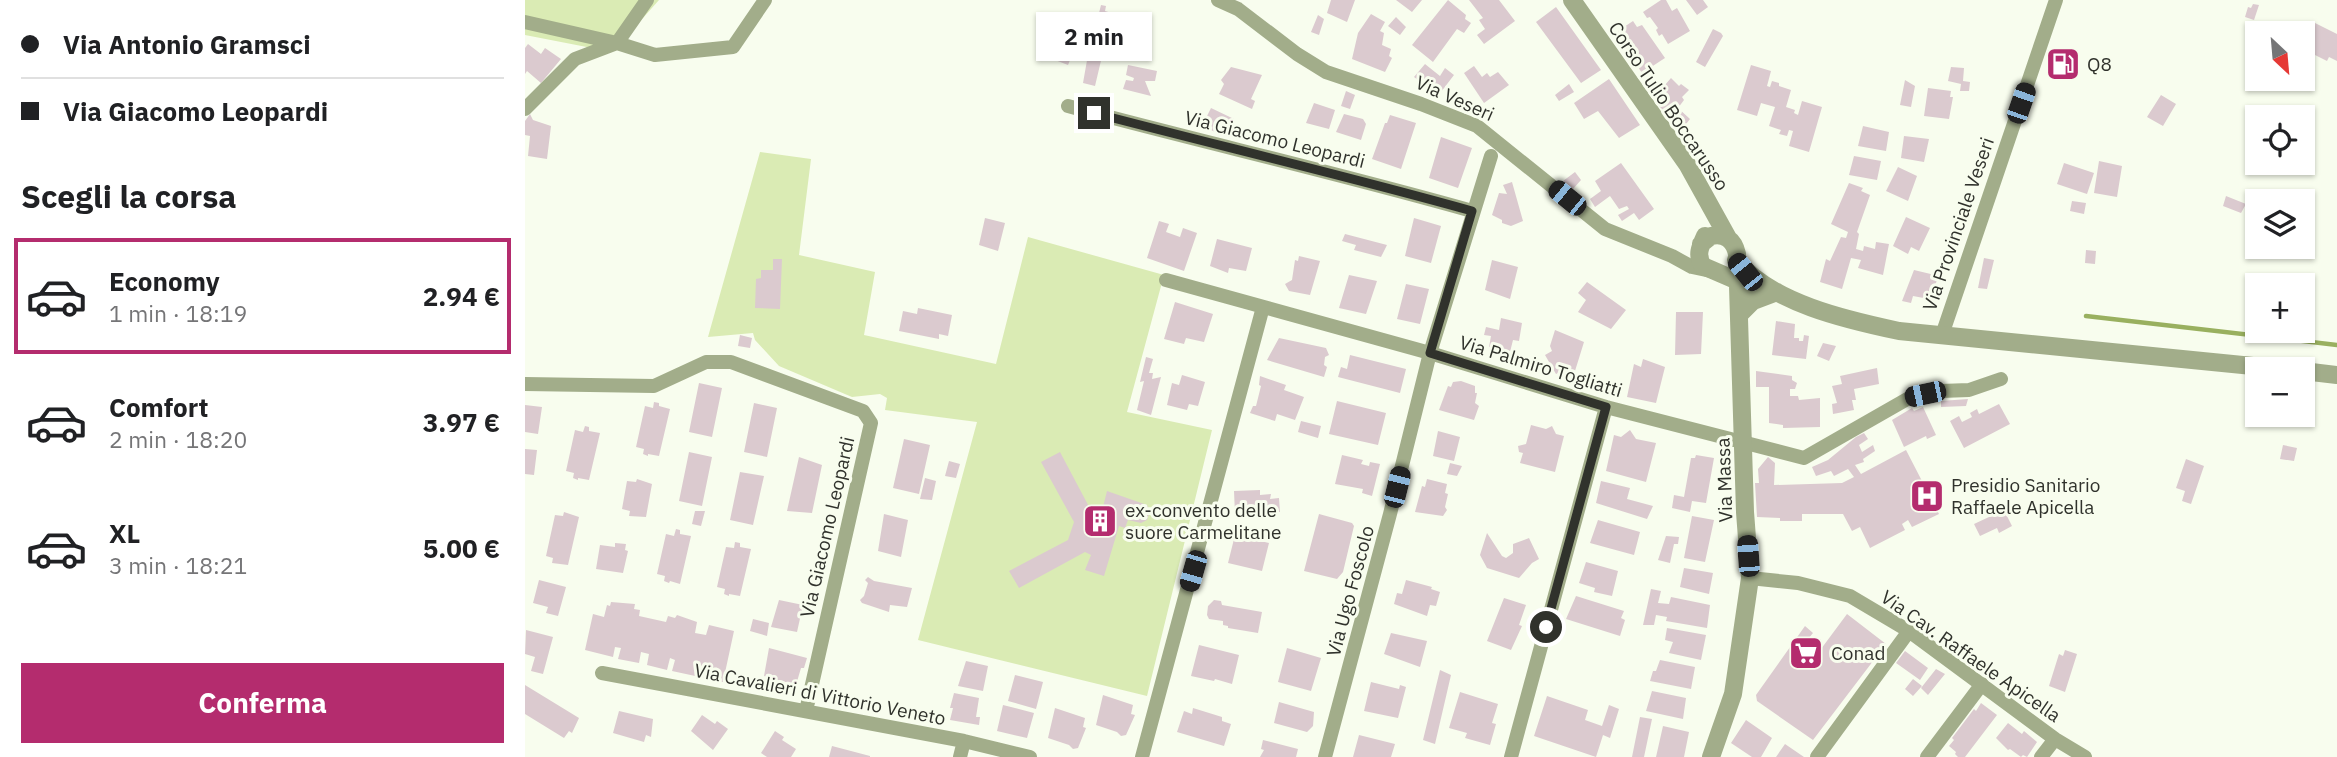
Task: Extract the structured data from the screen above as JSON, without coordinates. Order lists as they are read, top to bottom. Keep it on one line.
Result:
{"streets":{"street":["Via Veseri","Corso Tulio Boccarusso","Via Giacomo Leopardi","Via Provinciale Veseri","Via Palmiro Togliatti","Via Massa","Via Ugo Foscolo","Via Cav. Raffaele Apicella","Via Cavalieri di Vittorio Veneto"]},"crossings":[["Via Veseri","Corso Tulio Boccarusso"],["Via Veseri","Via Massa"],["Corso Tulio Boccarusso","Via Massa"],["Via Giacomo Leopardi","Via Cavalieri di Vittorio Veneto"],["Via Palmiro Togliatti","Via Massa"],["Via Palmiro Togliatti","Via Ugo Foscolo"],["Via Massa","Via Cav. Raffaele Apicella"]],"places":{"fuel station":["Q8"],"hospital":["Presidio Sanitario Raffaele Apicella"],"building":["ex-convento delle suore Carmelitane"],"supermarket":["Conad"]},"north":"bottom right","page":{"banner":["Via Antonio Gramsci","Via Giacomo Leopardi"],"bubble":"2 min","map_buttons":["+","−"],"heading":"Scegli la corsa","list":[{"name":"Economy","note":"1 min · 18:19","value":"2.94 €"},{"name":"Comfort","note":"2 min · 18:20","value":"3.97 €"},{"name":"XL","note":"3 min · 18:21","value":"5.00 €"}],"buttons":"Conferma"}}
